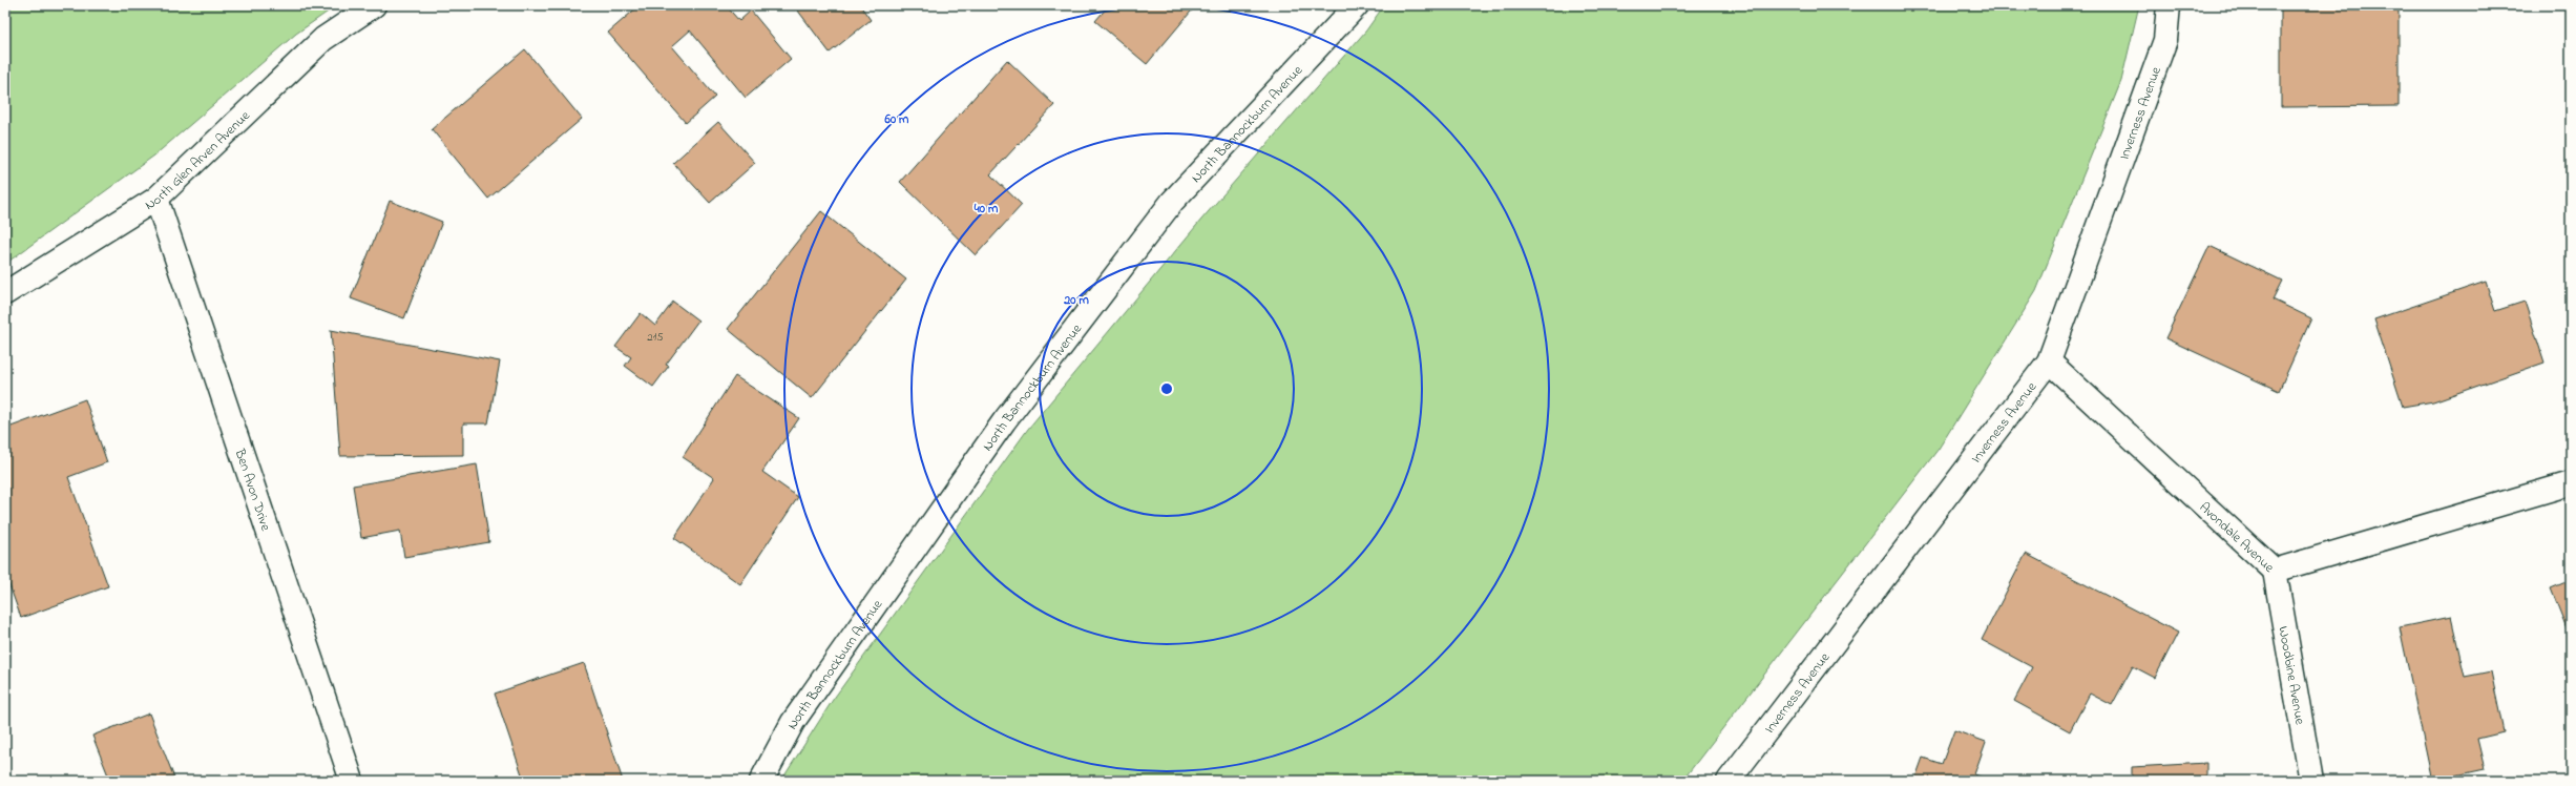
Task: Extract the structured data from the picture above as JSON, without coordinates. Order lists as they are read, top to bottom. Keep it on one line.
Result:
{"streets":{"street":["Inverness Avenue","North Bannockburn Avenue","North Glen Arven Avenue","Ben Avon Drive","Avondale Avenue","Woodbine Avenue"]},"crossings":[["Inverness Avenue","Avondale Avenue"],["North Glen Arven Avenue","Ben Avon Drive"],["Avondale Avenue","Woodbine Avenue"]],"house_numbers":["215"],"rings":["60 m","40 m","20 m"]}
